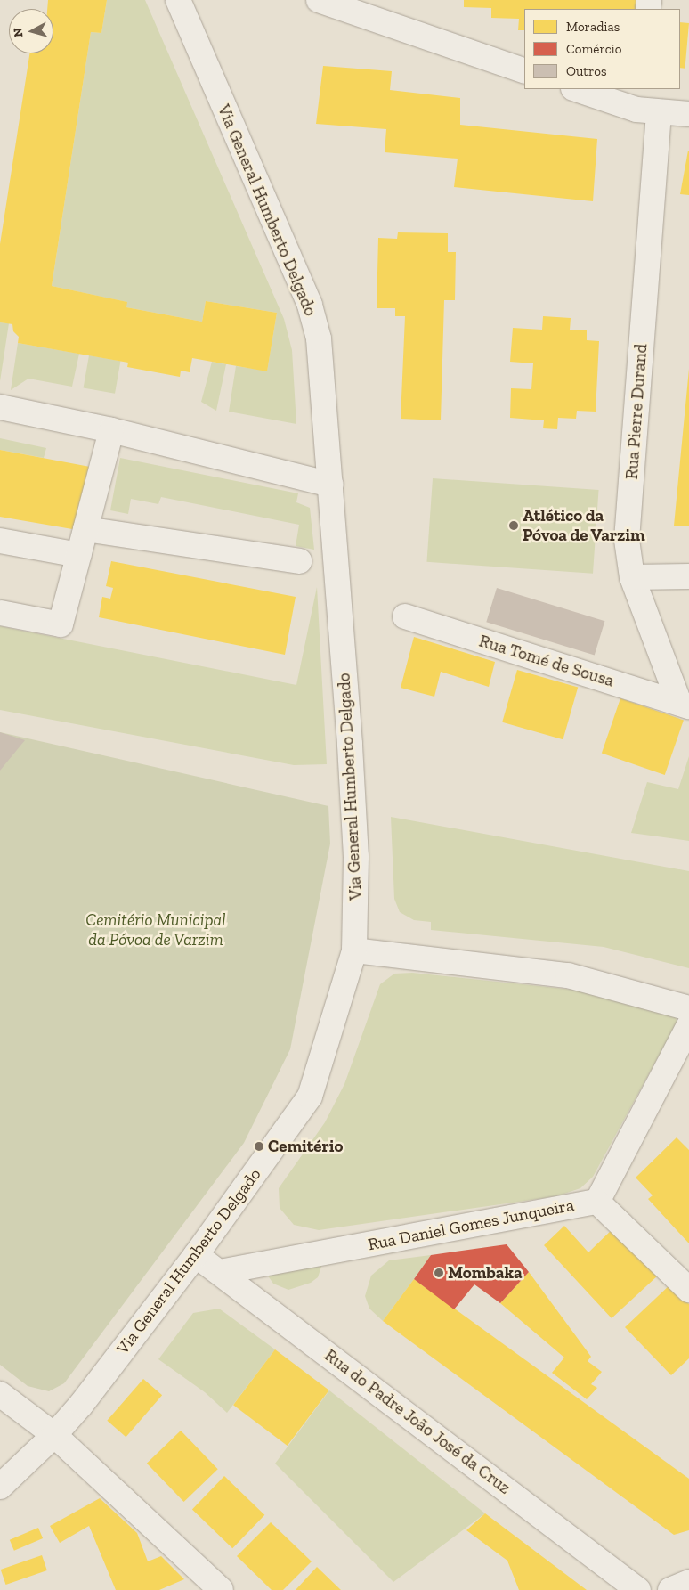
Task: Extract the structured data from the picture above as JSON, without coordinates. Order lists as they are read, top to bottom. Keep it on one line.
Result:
{"streets":{"street":["Via General Humberto Delgado","Rua Pierre Durand","Rua Tomé de Sousa","Rua Daniel Gomes Junqueira","Rua do Padre João José da Cruz"]},"crossings":[["Via General Humberto Delgado","Rua do Padre João José da Cruz"],["Rua Pierre Durand","Rua Tomé de Sousa"],["Rua Daniel Gomes Junqueira","Rua do Padre João José da Cruz"]],"parks":["Cemitério Municipal da Póvoa de Varzim"],"places":["Atlético da Póvoa de Varzim","Cemitério","Mombaka"],"legend":["Moradias","Comércio","Outros"],"north":"left"}
